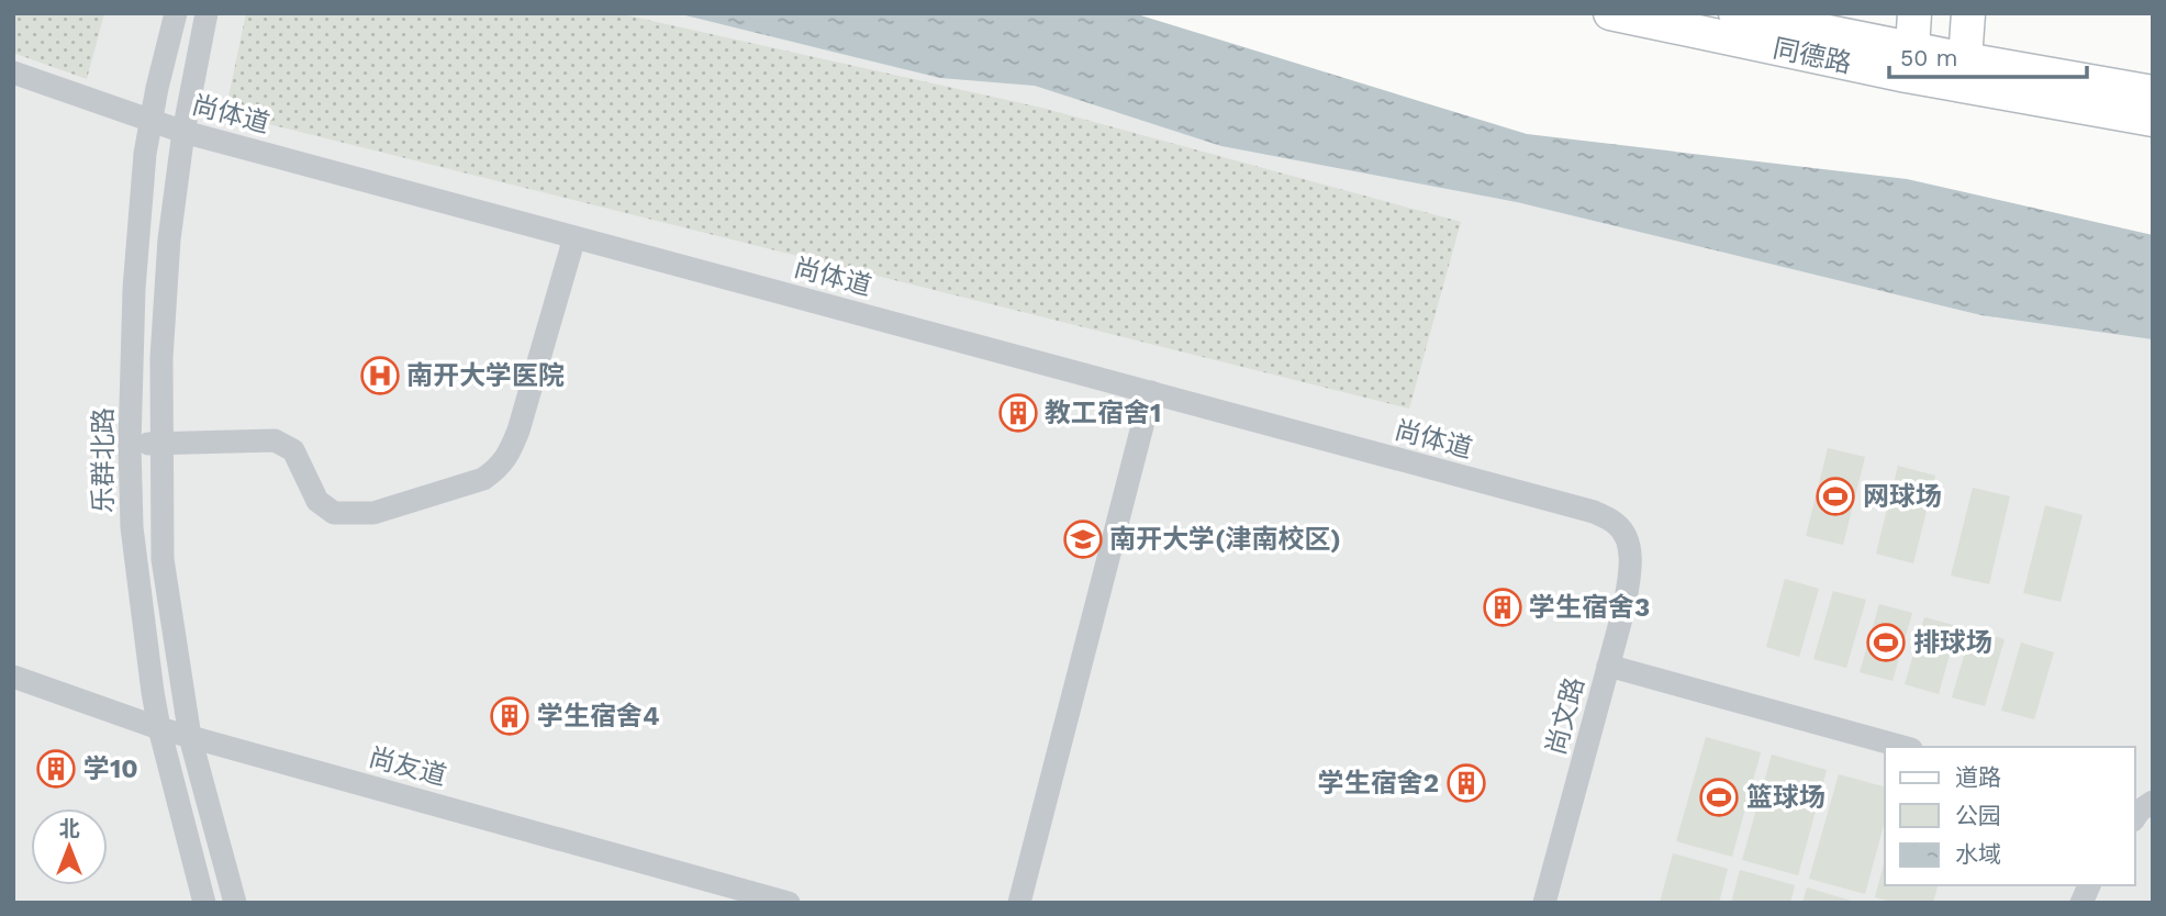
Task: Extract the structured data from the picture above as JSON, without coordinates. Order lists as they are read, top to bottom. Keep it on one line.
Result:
{"streets":{"main road":["同德路"],"street":["尚体道","乐群北路","尚文路","尚友道"]},"crossings":[["尚体道","乐群北路"],["尚体道","尚文路"],["乐群北路","尚友道"]],"places":{"hospital":["南开大学医院"],"building":["教工宿舍1","学生宿舍3","学生宿舍4","学10","学生宿舍2"],"sports":["网球场","排球场","篮球场"],"school or university":["南开大学(津南校区)"]},"legend":["道路","公园","水域"],"scale_bar":"50 m","north":"top"}
